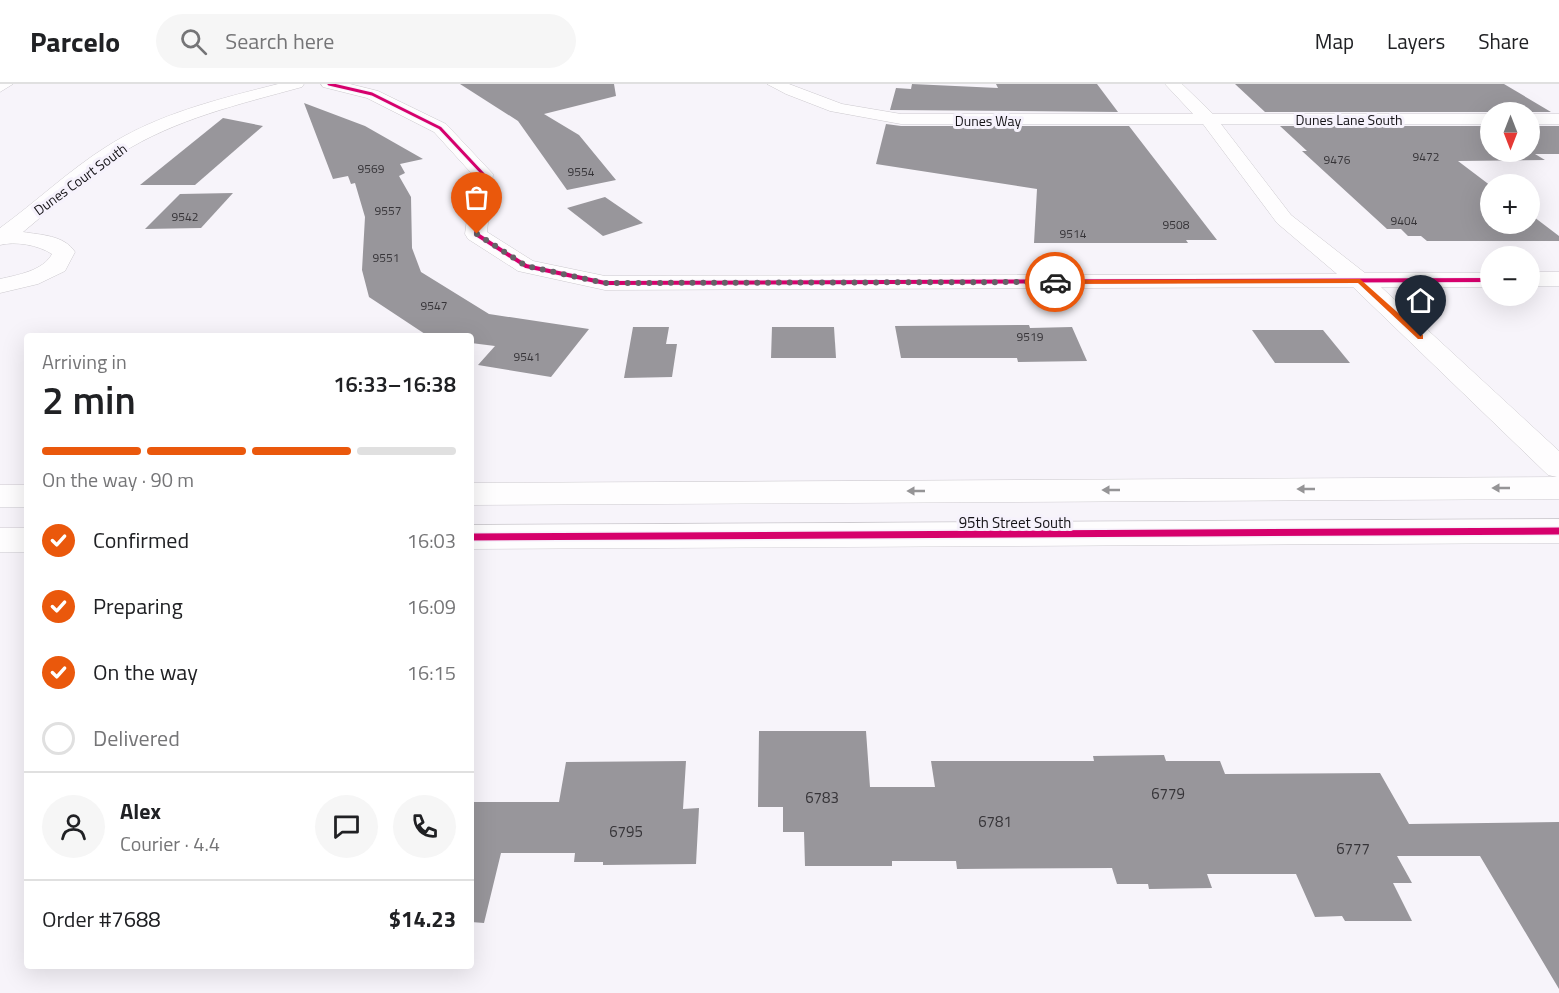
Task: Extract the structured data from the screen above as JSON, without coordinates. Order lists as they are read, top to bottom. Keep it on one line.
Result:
{"streets":{"street":["Dunes Lane South","Dunes Way","Dunes Court South","95th Street South"]},"crossings":[["Dunes Lane South","Dunes Way"]],"house_numbers":["9472","9476","9569","9554","9557","9542","9404","9508","9514","9551","9547","9519","9541","6779","6783","6781","6795","6777"],"north":"bottom","page":{"header":"Parcelo","search":"Search here","nav":["Map","Layers","Share"],"map_buttons":["+","−"],"heading":["2 min","Arriving in","16:33–16:38"],"panel":["Alex","Courier · 4.4","Order #7688","$14.23"],"bar":"On the way · 90 m","list":[["Confirmed","16:03"],["Preparing","16:09"],["On the way","16:15"],"Delivered"]}}
